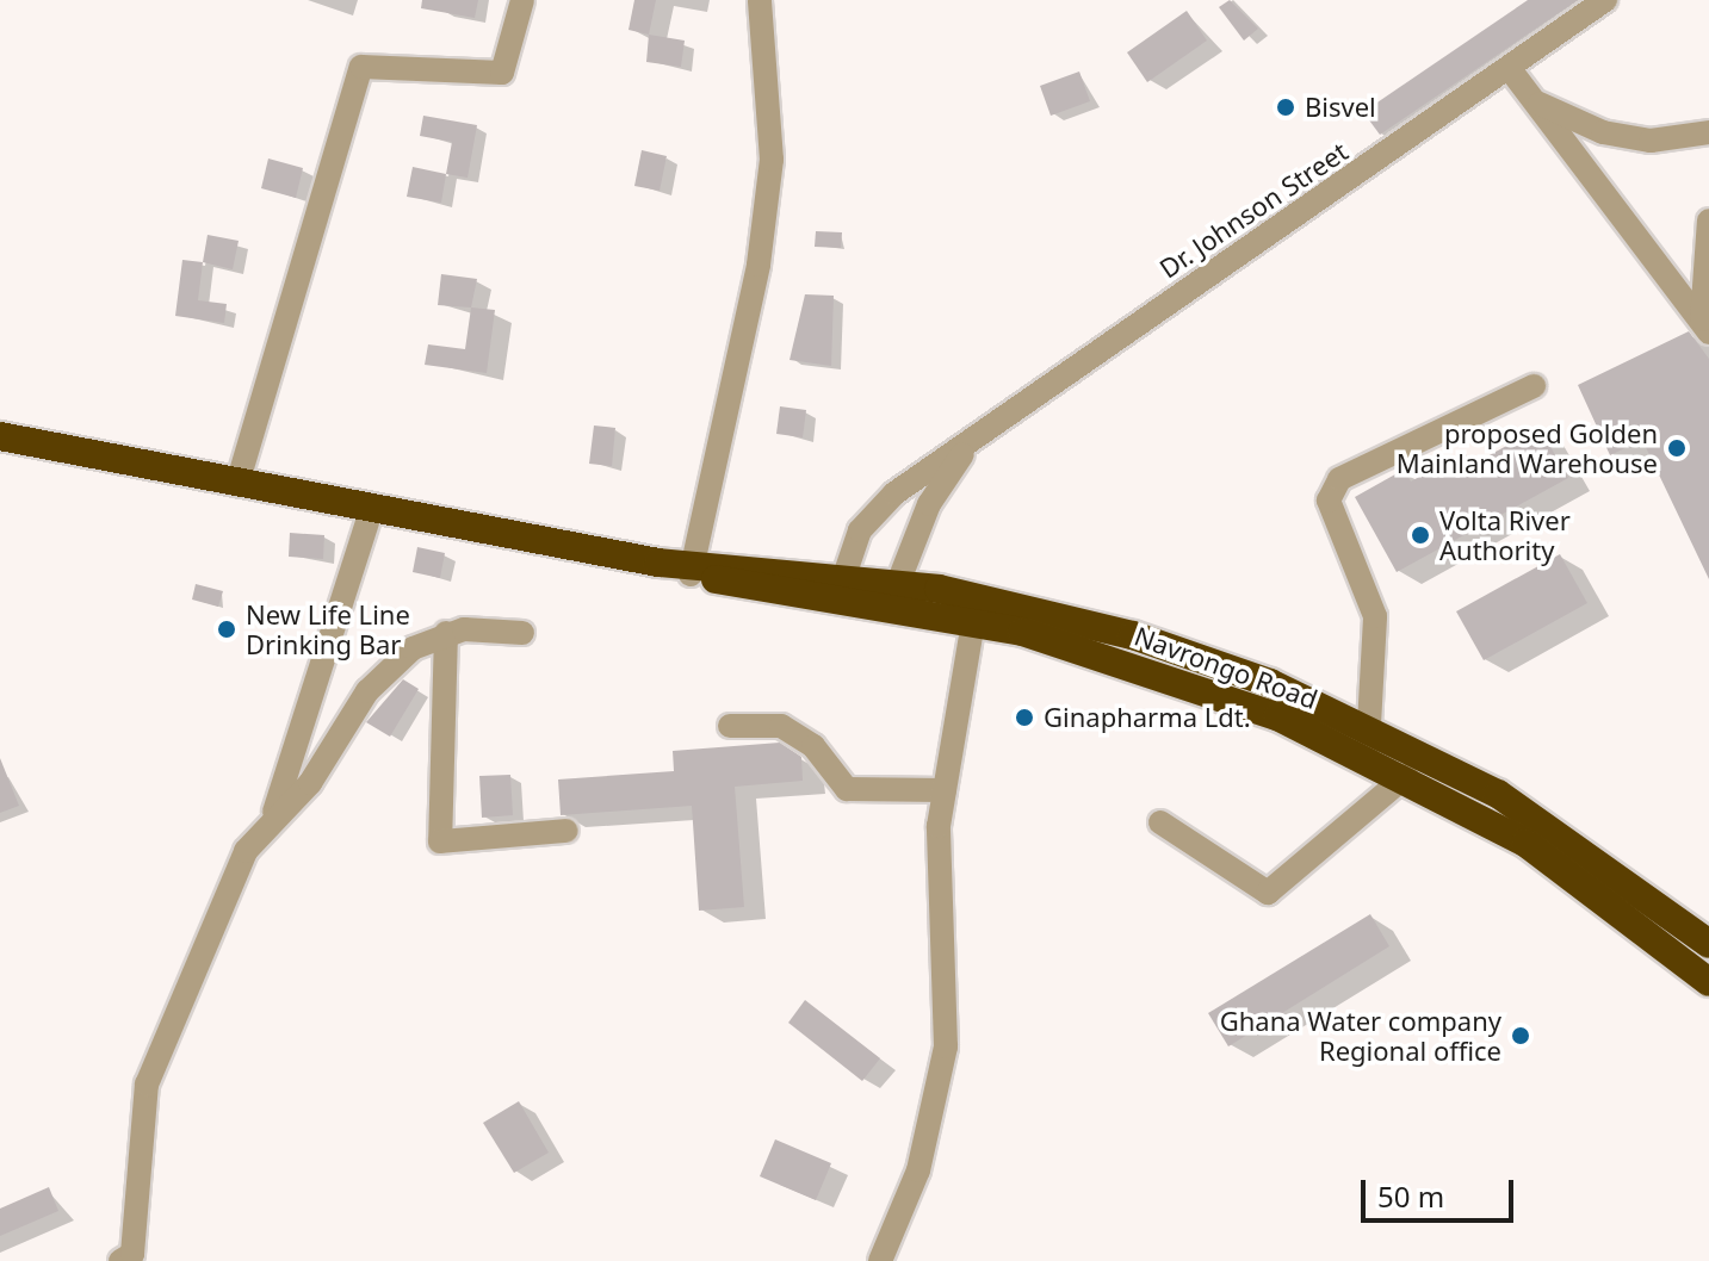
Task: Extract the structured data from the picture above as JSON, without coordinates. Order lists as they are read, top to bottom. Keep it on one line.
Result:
{"streets":{"highway":["Navrongo Road"],"street":["Dr. Johnson Street"]},"crossings":[["Dr. Johnson Street","Navrongo Road"]],"places":["Bisvel","proposed Golden Mainland Warehouse","Volta River Authority","New Life Line Drinking Bar","Ginapharma Ldt.","Ghana Water company Regional office"],"scale_bar":"50 m"}
